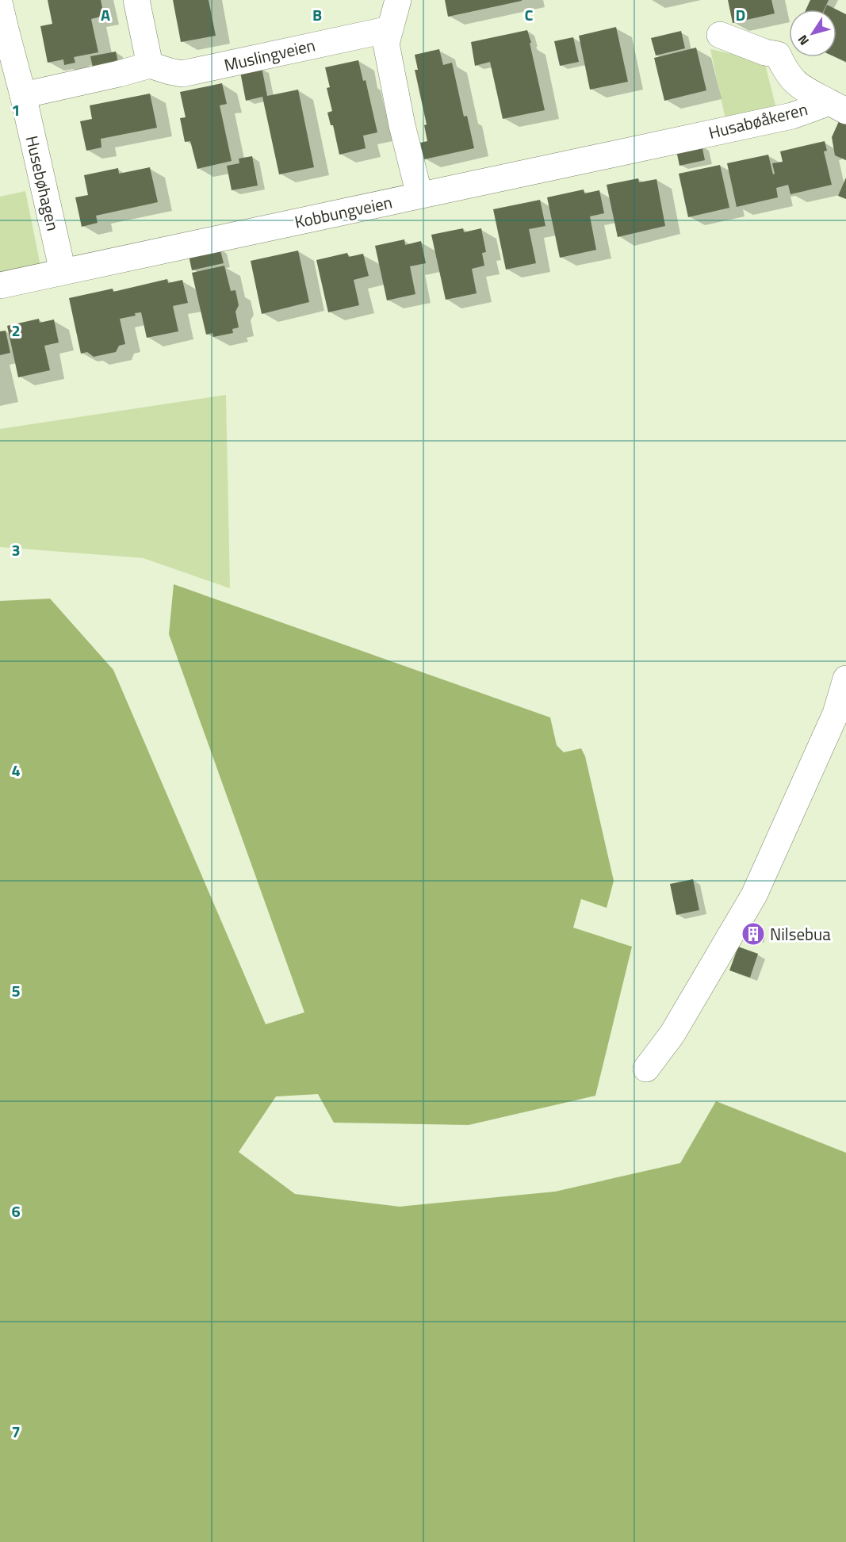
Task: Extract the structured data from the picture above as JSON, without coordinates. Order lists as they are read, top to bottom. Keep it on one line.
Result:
{"streets":{"street":["Muslingveien","Husabøåkeren","Husebøhagen","Kobbungveien"]},"crossings":[["Husabøåkeren","Kobbungveien"],["Husebøhagen","Kobbungveien"]],"places":{"building":["Nilsebua"]},"north":"bottom left","grid":{"columns":["A","B","C","D"],"rows":["1","2","3","4","5","6","7"]}}
